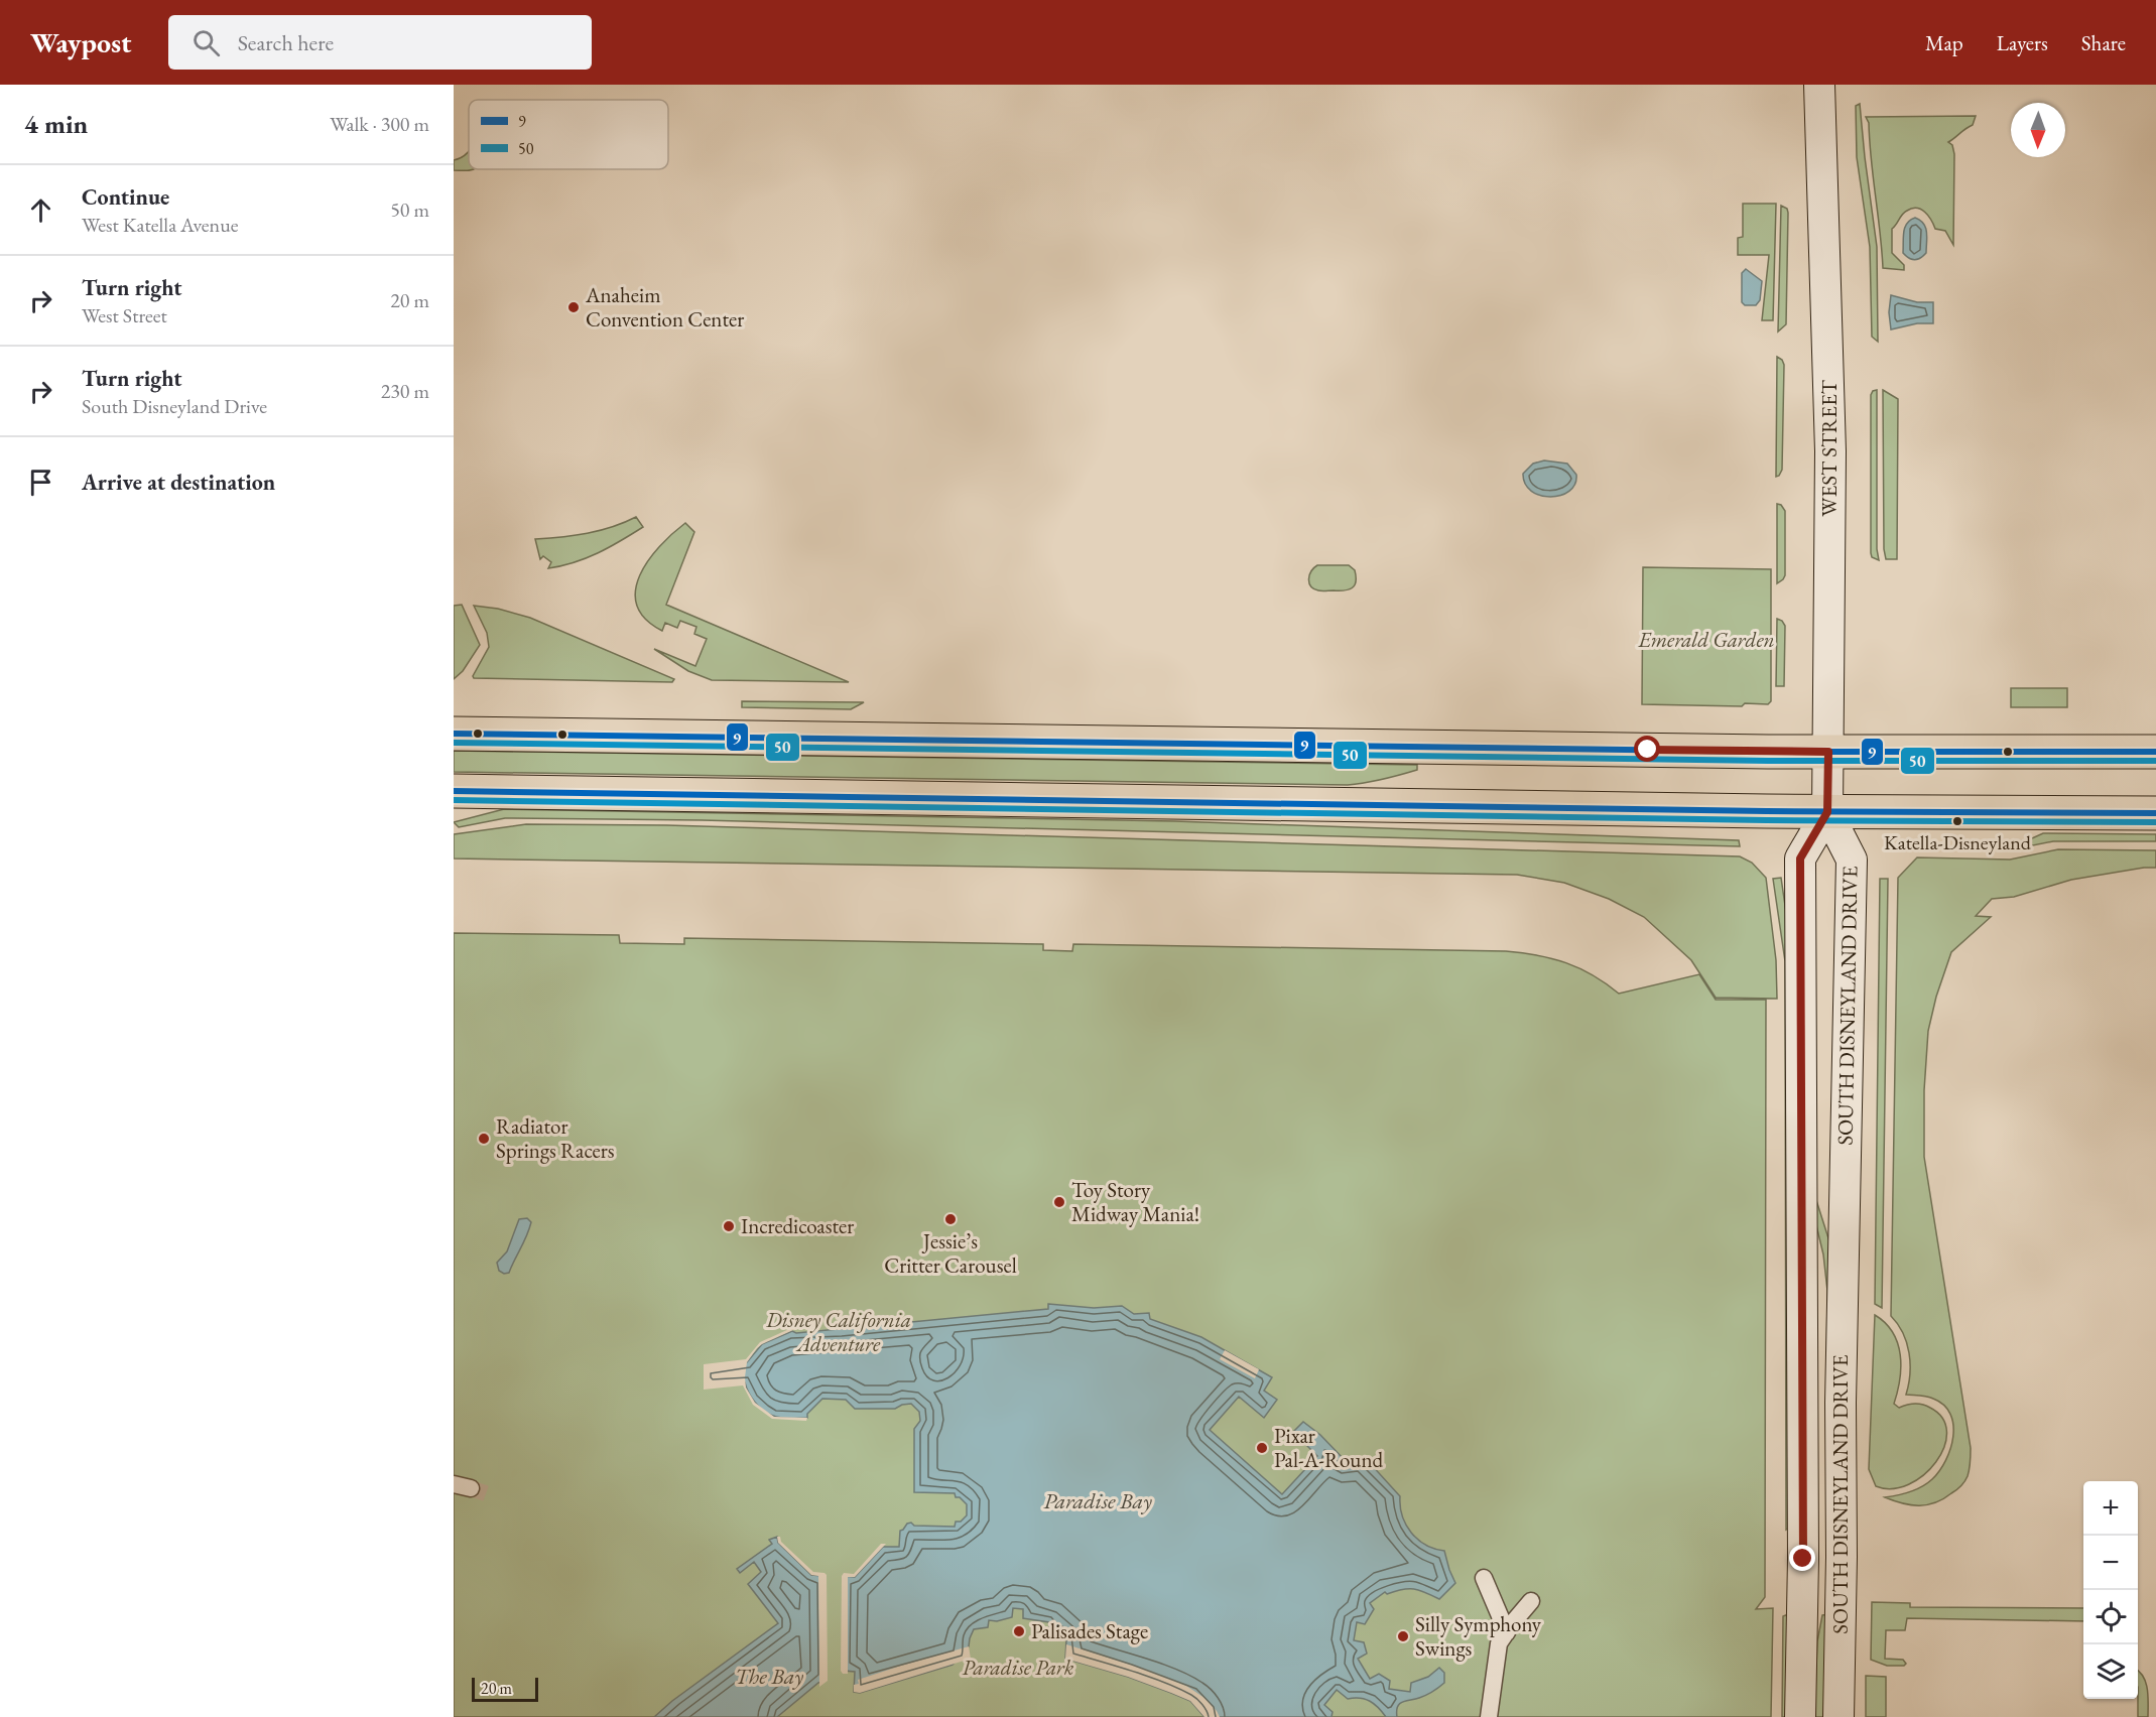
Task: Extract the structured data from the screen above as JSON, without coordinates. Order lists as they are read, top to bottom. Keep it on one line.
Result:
{"streets":{"main road":["WEST STREET","SOUTH DISNEYLAND DRIVE"]},"crossings":[["WEST STREET","SOUTH DISNEYLAND DRIVE"]],"water":["Paradise Bay","The Bay"],"parks":["Emerald Garden","Disney California Adventure","Paradise Park"],"places":["Anaheim Convention Center","Katella-Disneyland","Radiator Springs Racers","Toy Story Midway Mania!","Jessie’s Critter Carousel","Incredicoaster","Pixar Pal-A-Round","Palisades Stage","Silly Symphony Swings"],"lines":["transit line 9","transit line 50"],"legend":["9","50"],"scale_bar":"20 m","north":"bottom","page":{"header":"Waypost","search":"Search here","nav":["Map","Layers","Share"],"heading":["4 min","Walk · 300 m"],"list":[["Continue","West Katella Avenue","50 m"],["Turn right","West Street","20 m"],["Turn right","South Disneyland Drive","230 m"],"Arrive at destination"],"map_buttons":["+","−"],"scale":"20 m"}}
